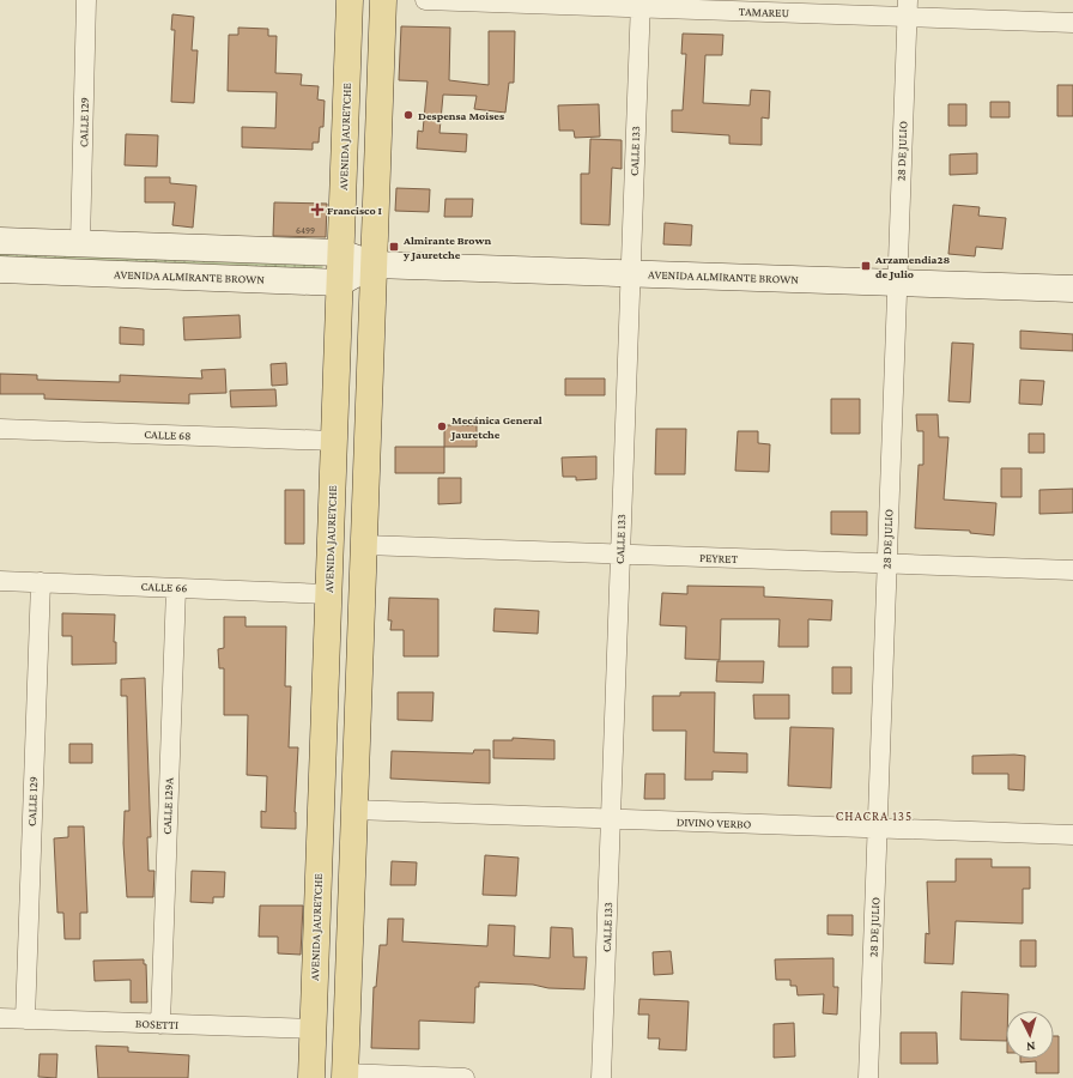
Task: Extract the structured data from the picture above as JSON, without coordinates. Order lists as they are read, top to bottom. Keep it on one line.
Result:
{"streets":{"main road":["AVENIDA JAURETCHE","AVENIDA ALMIRANTE BROWN"],"street":["TAMAREU","CALLE 129","CALLE 133","28 DE JULIO","CALLE 68","PEYRET","CALLE 66","CALLE 129A","DIVINO VERBO","BOSETTI"]},"crossings":[["TAMAREU","CALLE 133"],["TAMAREU","28 DE JULIO"],["CALLE 129","AVENIDA ALMIRANTE BROWN"],["CALLE 129","CALLE 66"],["CALLE 129","BOSETTI"],["AVENIDA JAURETCHE","AVENIDA ALMIRANTE BROWN"],["AVENIDA JAURETCHE","CALLE 68"],["AVENIDA JAURETCHE","CALLE 66"],["AVENIDA JAURETCHE","BOSETTI"],["CALLE 133","AVENIDA ALMIRANTE BROWN"],["CALLE 133","PEYRET"],["CALLE 133","DIVINO VERBO"],["28 DE JULIO","AVENIDA ALMIRANTE BROWN"],["28 DE JULIO","PEYRET"],["28 DE JULIO","DIVINO VERBO"],["CALLE 66","CALLE 129A"],["CALLE 129A","BOSETTI"]],"districts":["CHACRA 135"],"places":{"other":["Despensa Moises","Mecánica General Jauretche"],"health":["Francisco I"],"transit":["Almirante Brown y Jauretche","Arzamendia28 de Julio"]},"house_numbers":["6499"],"north":"bottom"}
